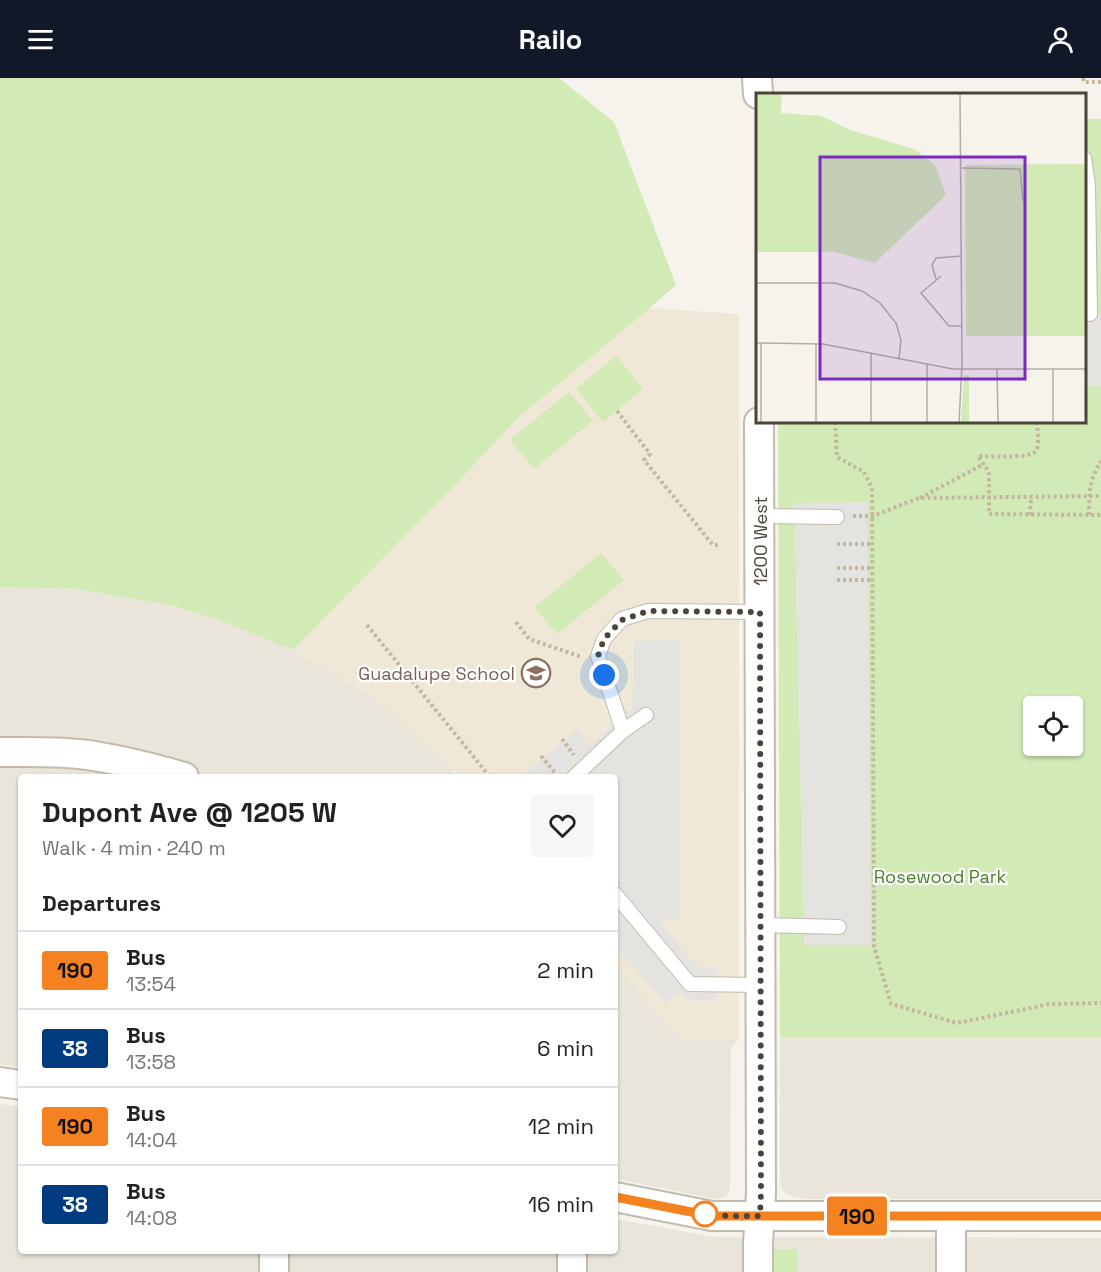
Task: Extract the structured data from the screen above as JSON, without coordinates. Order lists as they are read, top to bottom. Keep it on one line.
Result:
{"streets":{"street":["1200 West"]},"parks":["Rosewood Park"],"places":{"school or university":["Guadalupe School"]},"lines":["bus line 190"],"page":{"header":"Railo","on_map":"190","heading":[["Dupont Ave @ 1205 W","Walk · 4 min · 240 m"],"Departures"],"list":[{"mark":"190","name":"Bus","note":"13:54","value":"2 min"},{"mark":"38","name":"Bus","note":"13:58","value":"6 min"},{"mark":"190","name":"Bus","note":"14:04","value":"12 min"},{"mark":"38","name":"Bus","note":"14:08","value":"16 min"}]}}
